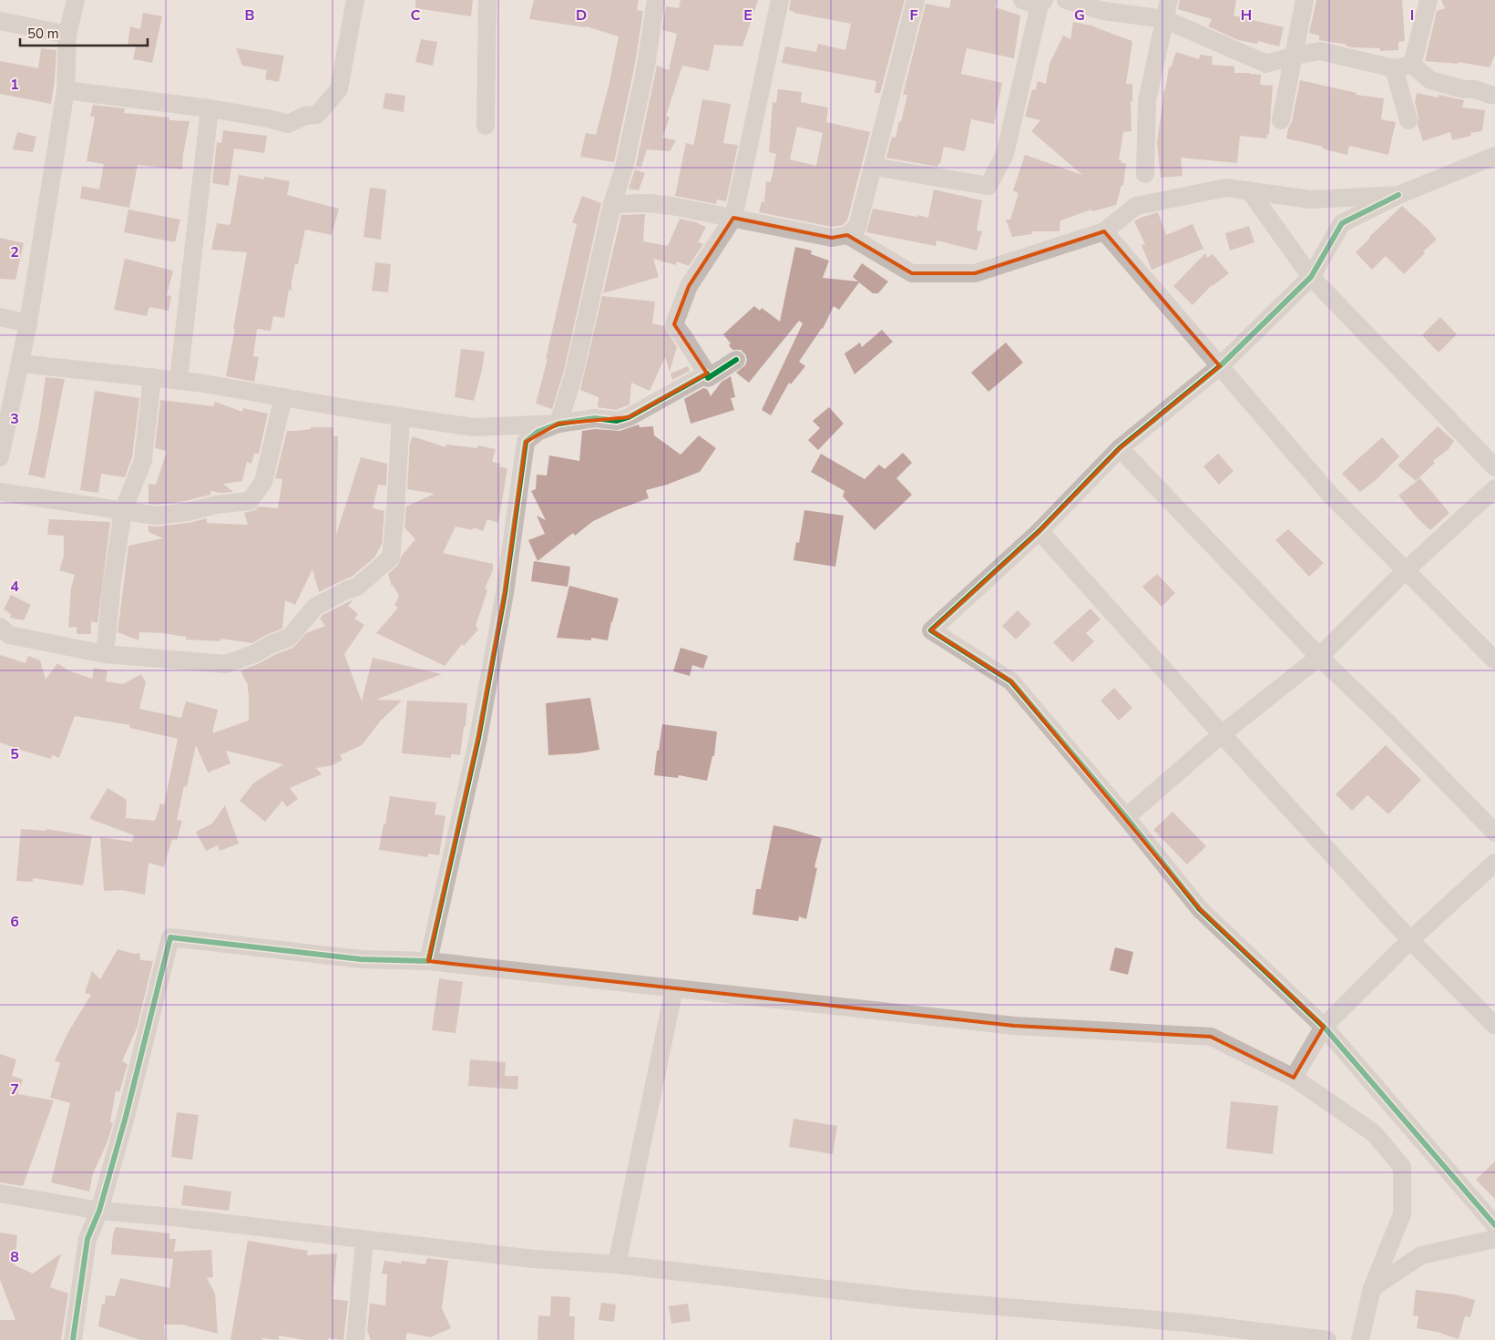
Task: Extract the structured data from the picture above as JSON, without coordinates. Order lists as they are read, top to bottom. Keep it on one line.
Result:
{"scale_bar":"50 m","grid":{"columns":["B","C","D","E","F","G","H","I"],"rows":["1","2","3","4","5","6","7","8"]}}
